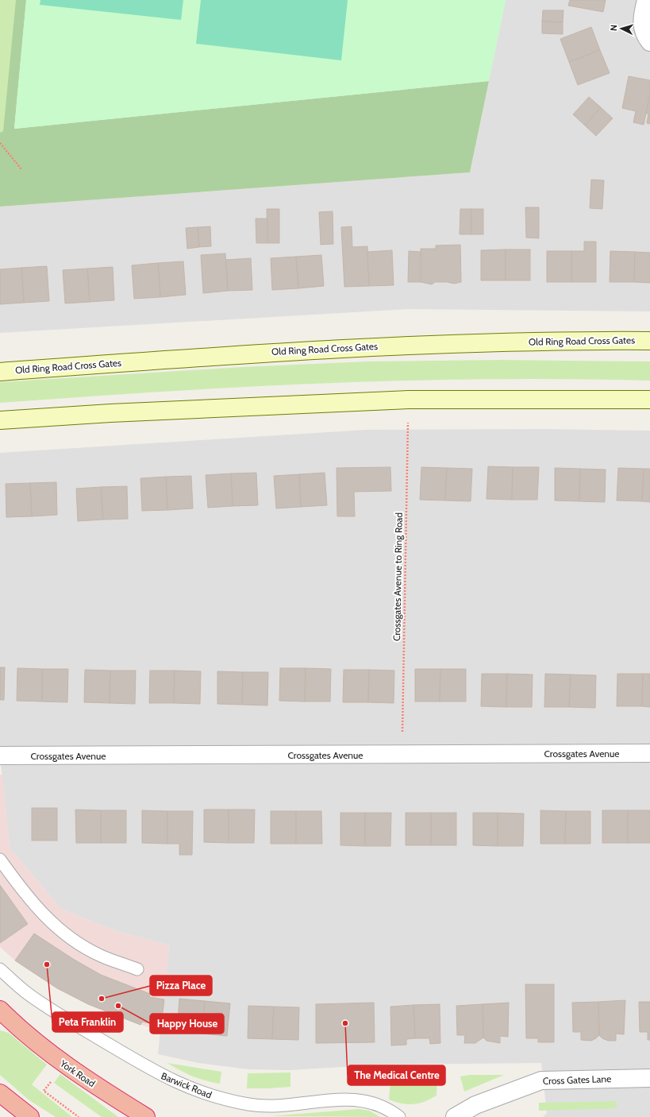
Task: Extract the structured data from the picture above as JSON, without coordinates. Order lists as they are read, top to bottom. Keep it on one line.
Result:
{"streets":{"highway":["York Road"],"main road":["Old Ring Road Cross Gates"],"street":["Crossgates Avenue","Cross Gates Lane"],"lane":["Barwick Road"],"path":["Crossgates Avenue to Ring Road"]},"crossings":[["Crossgates Avenue to Ring Road","Crossgates Avenue"]],"places":["Peta Franklin","Pizza Place","Happy House","The Medical Centre"],"north":"left"}
